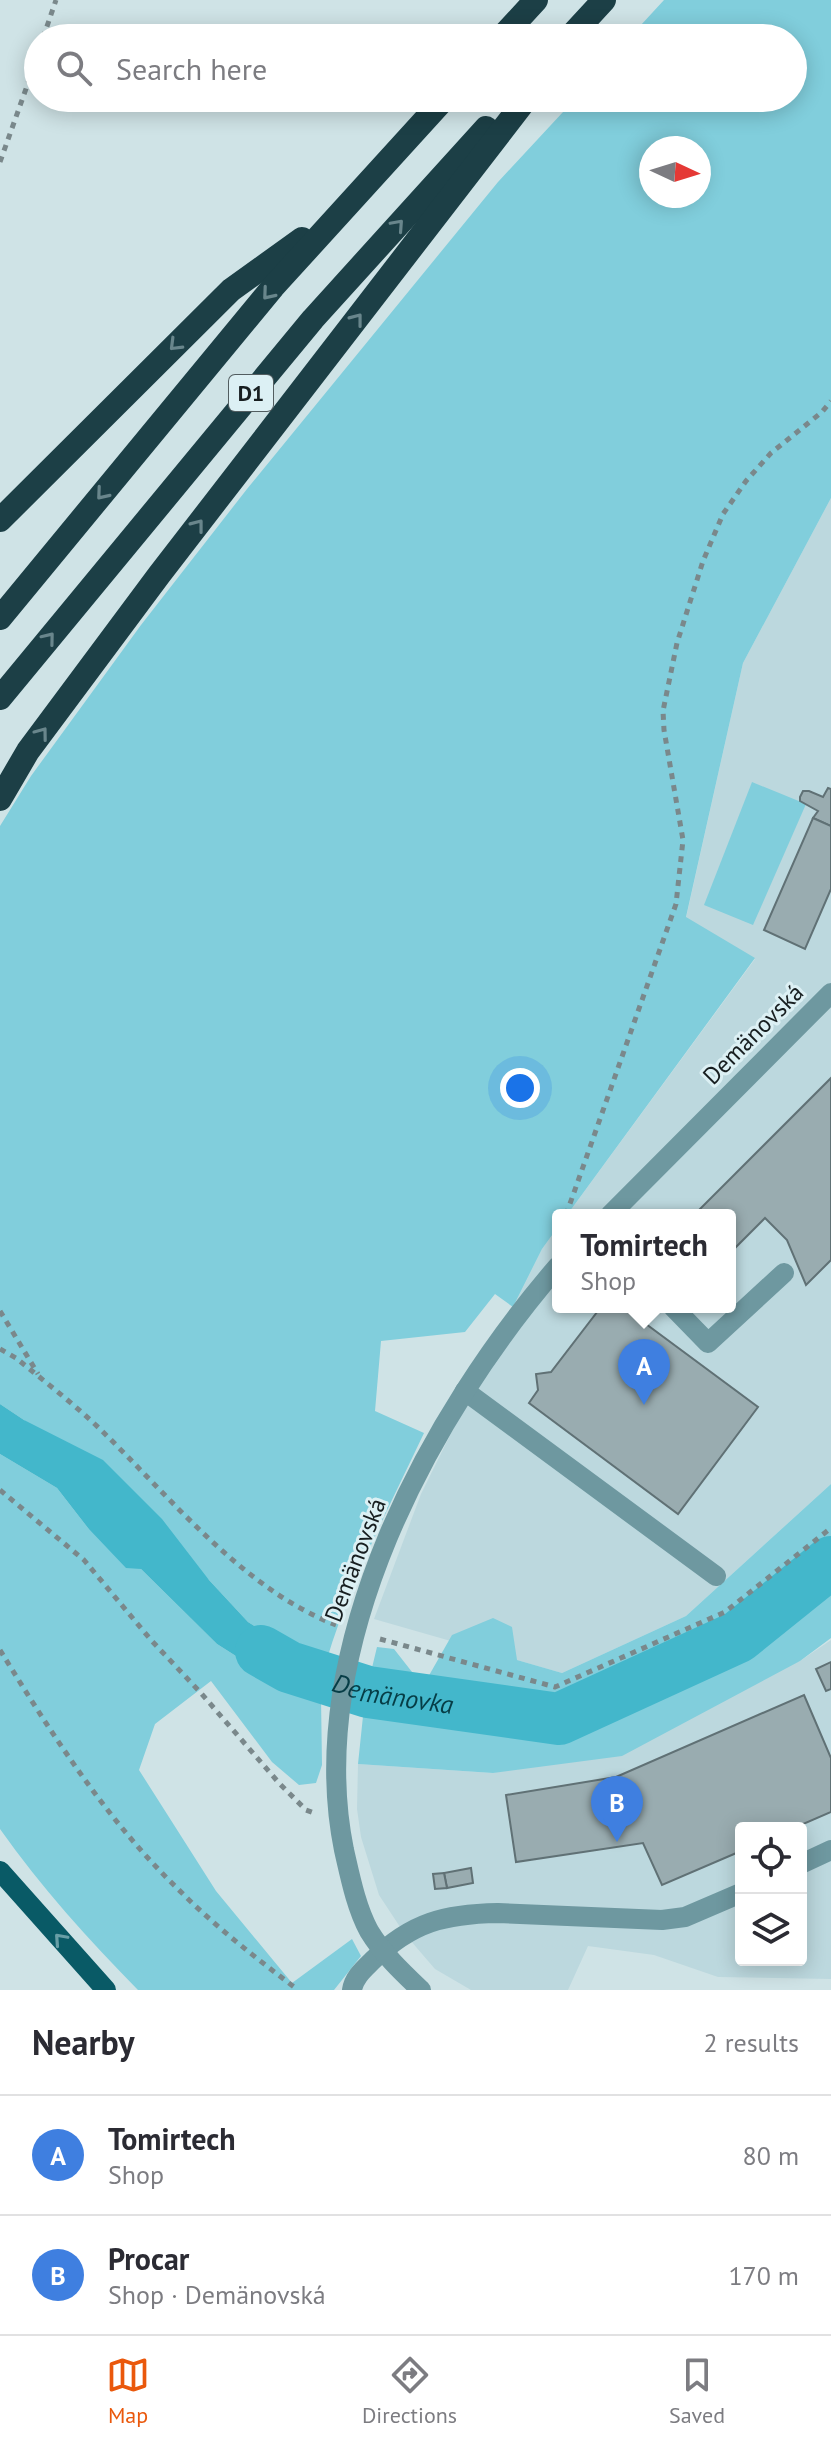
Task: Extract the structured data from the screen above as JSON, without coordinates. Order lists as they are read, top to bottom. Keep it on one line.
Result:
{"streets":{"highway":["D1"],"street":["Demänovská"]},"water":["Demänovka"],"north":"right","page":{"search":"Search here","popup":["Tomirtech","Shop"],"pins":["A","B"],"heading":["Nearby","2 results"],"list":[{"mark":"A","name":"Tomirtech","note":"Shop","value":"80 m"},{"mark":"B","name":"Procar","note":"Shop · Demänovská","value":"170 m"}],"nav":["Map","Directions","Saved"]}}
